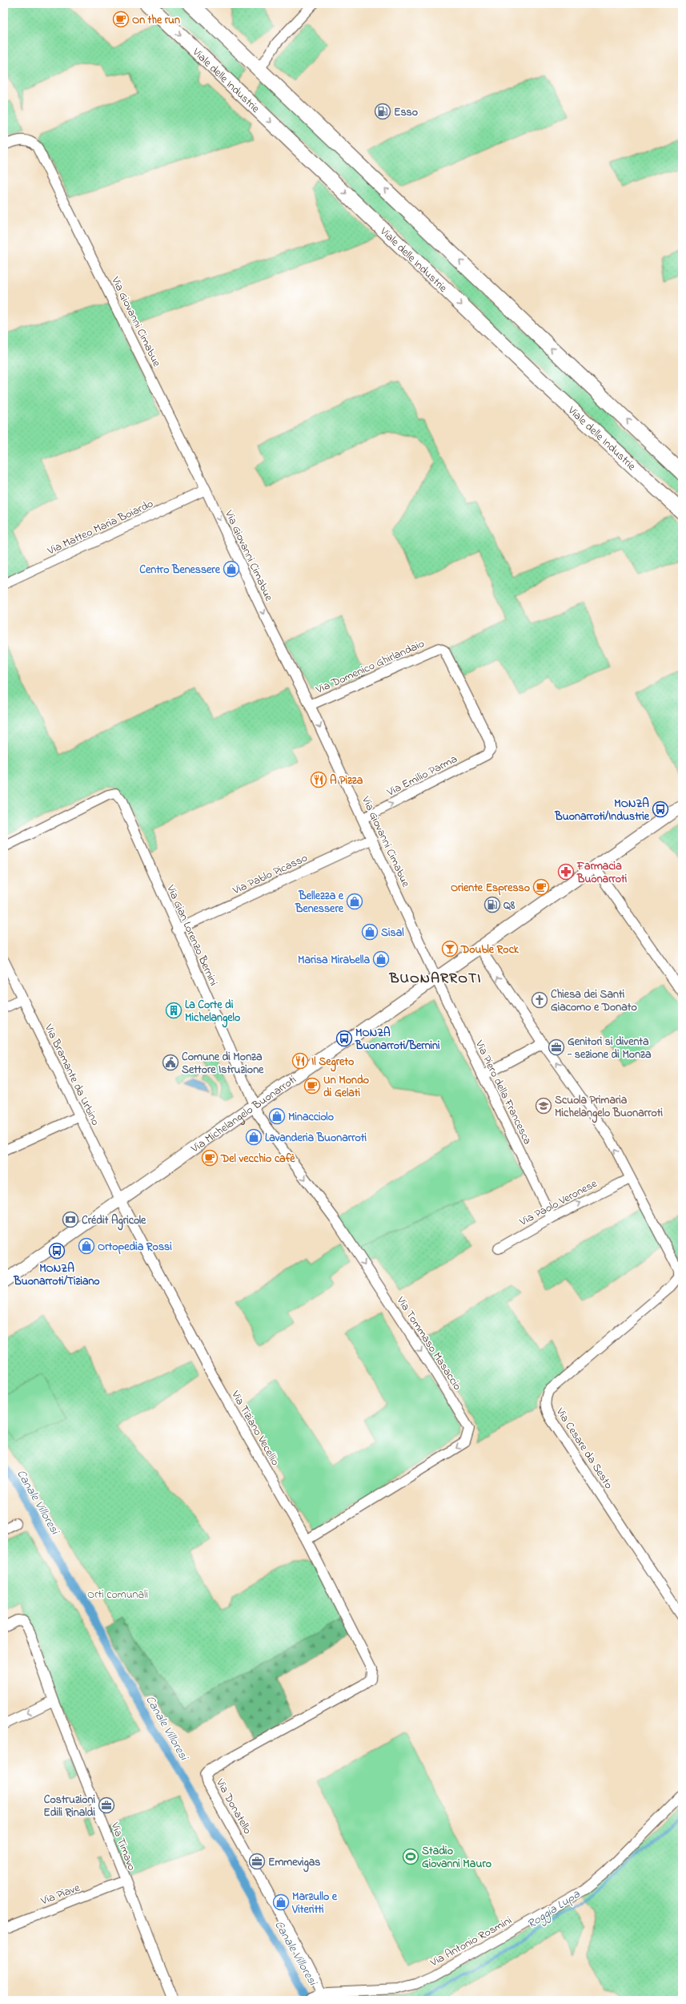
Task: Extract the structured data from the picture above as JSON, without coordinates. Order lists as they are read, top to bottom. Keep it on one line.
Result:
{"streets":{"main road":["Viale delle Industrie"],"street":["Via Giovanni Cimabue","Via Matteo Maria Boiardo","Via Domenico Ghirlandaio","Via Emilio Parma","Via Pablo Picasso","Via Gian Lorenzo Bernini","Via Bramante da Urbino","Via Piero della Francesca","Via Michelangelo Buonarroti","Via Paolo Veronese","Via Tommaso Masaccio","Via Tiziano Vecellio","Via Cesare da Sesto","Via Donatello","Via Timavo","Via Piave","Via Antonio Rosmini"]},"crossings":[["Via Giovanni Cimabue","Via Matteo Maria Boiardo"],["Via Giovanni Cimabue","Via Domenico Ghirlandaio"],["Via Giovanni Cimabue","Via Emilio Parma"],["Via Giovanni Cimabue","Via Pablo Picasso"],["Via Giovanni Cimabue","Via Piero della Francesca"],["Via Giovanni Cimabue","Via Michelangelo Buonarroti"],["Via Domenico Ghirlandaio","Via Emilio Parma"],["Via Pablo Picasso","Via Gian Lorenzo Bernini"],["Via Gian Lorenzo Bernini","Via Michelangelo Buonarroti"],["Via Gian Lorenzo Bernini","Via Tommaso Masaccio"],["Via Bramante da Urbino","Via Michelangelo Buonarroti"],["Via Bramante da Urbino","Via Tiziano Vecellio"],["Via Piero della Francesca","Via Michelangelo Buonarroti"],["Via Piero della Francesca","Via Paolo Veronese"],["Via Michelangelo Buonarroti","Via Tommaso Masaccio"],["Via Michelangelo Buonarroti","Via Tiziano Vecellio"],["Via Paolo Veronese","Via Cesare da Sesto"],["Via Tommaso Masaccio","Via Tiziano Vecellio"],["Via Tiziano Vecellio","Via Donatello"],["Via Donatello","Via Antonio Rosmini"],["Via Timavo","Via Piave"]],"one_way":["Via Giovanni Cimabue","Via Emilio Parma","Via Paolo Veronese"],"districts":["BUONARROTI"],"water":["Canale Villoresi","Roggia Lupa"],"parks":["Orti comunali"],"places":{"cafe":["On the run","Oriente Espresso","Un Mondo di Gelati","Del vecchio cafè"],"fuel station":["Esso","Q8"],"shop":["Centro Benessere","Bellezza e Benessere","Sisal","Marisa Mirabella","Minacciolo","Lavanderia Buonarroti","Ortopedia Rossi","Marzullo e Viteritti"],"restaurant":["A Pizza","Il Segreto"],"bus stop":["MONZA Buonarroti/Industrie","MONZA Buonarroti/Bernini","MONZA Buonarroti/Tiziano"],"pharmacy":["Farmacia Buonarroti"],"bar":["Double Rock"],"church":["Chiesa dei Santi Giacomo e Donato"],"building":["La Corte di Michelangelo"],"office":["Genitori si diventa - sezione di Monza","Costruzioni Edili Rinaldi","Emmevigas"],"public building":["Comune di Monza Settore Istruzione"],"school or university":["Scuola Primaria Michelangelo Buonarroti"],"bank":["Crédit Agricole"],"sports":["Stadio Giovanni Mauro"]}}
